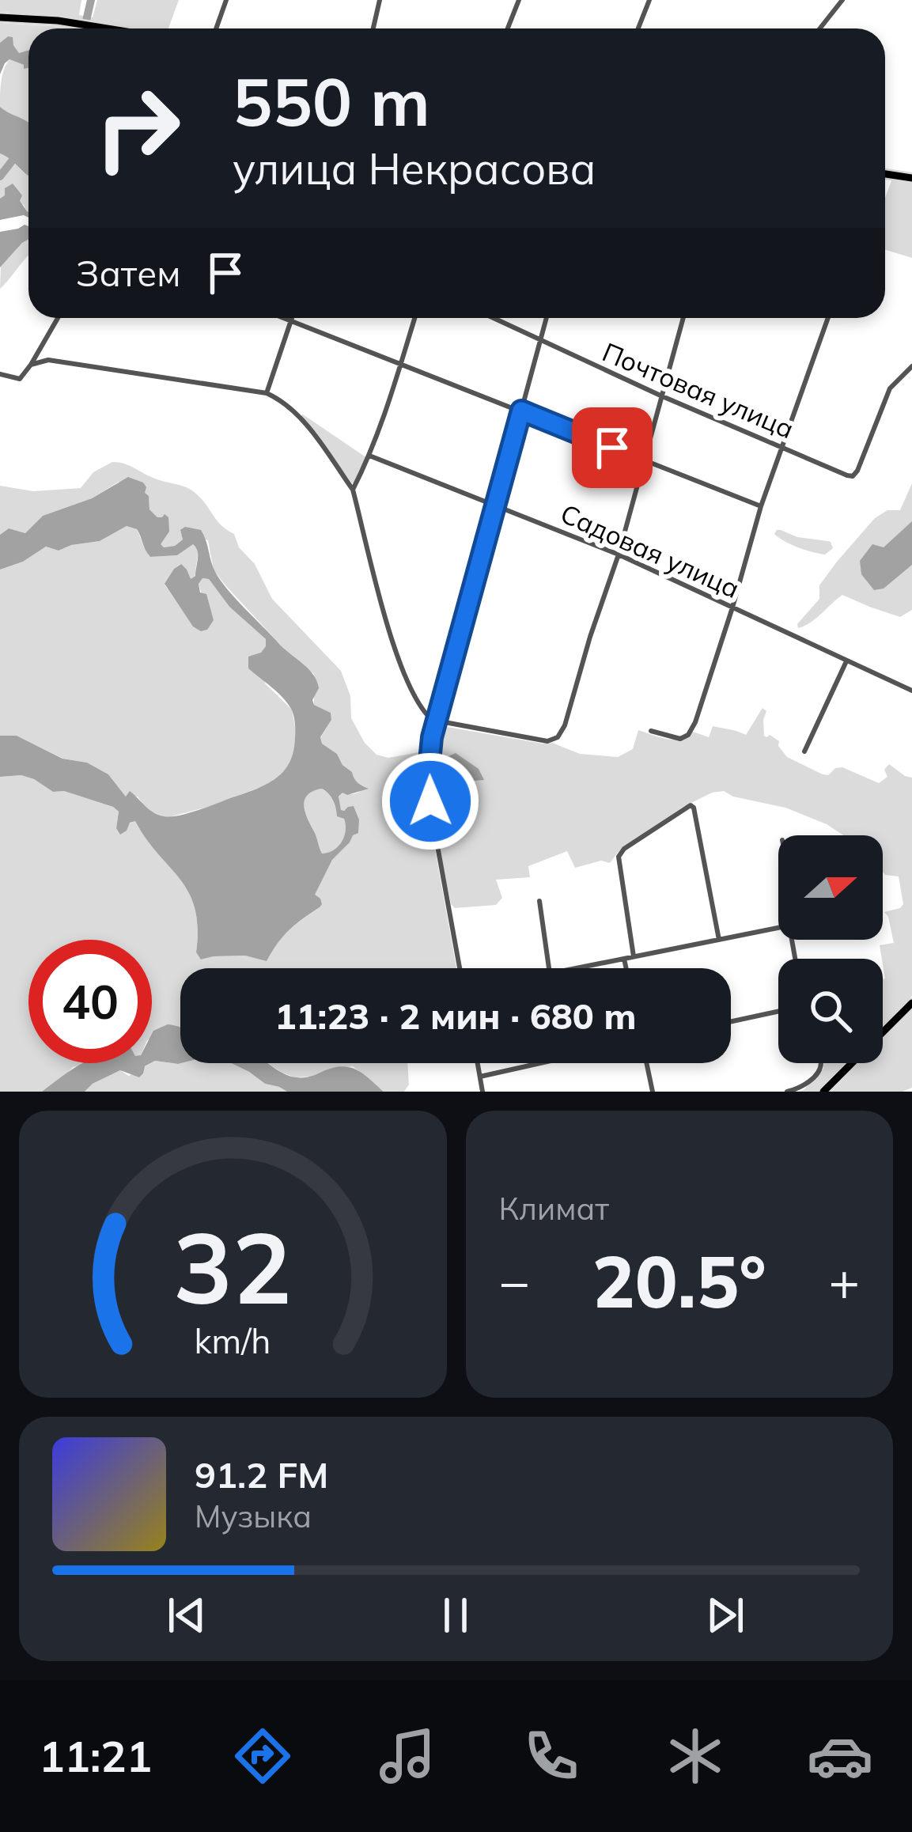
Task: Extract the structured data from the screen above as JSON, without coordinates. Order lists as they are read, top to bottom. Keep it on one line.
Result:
{"streets":{"street":["Почтовая улица","Садовая улица"]},"north":"right","page":{"turn":["550 m","улица Некрасова"],"then":"Затем","limit":"40","trip":"11:23 · 2 мин · 680 m","tile":"Климат","heat":["−","20.5°","+"],"song":["91.2 FM","Музыка"],"tabs":"11:21","gauge":["32","km/h"]}}
